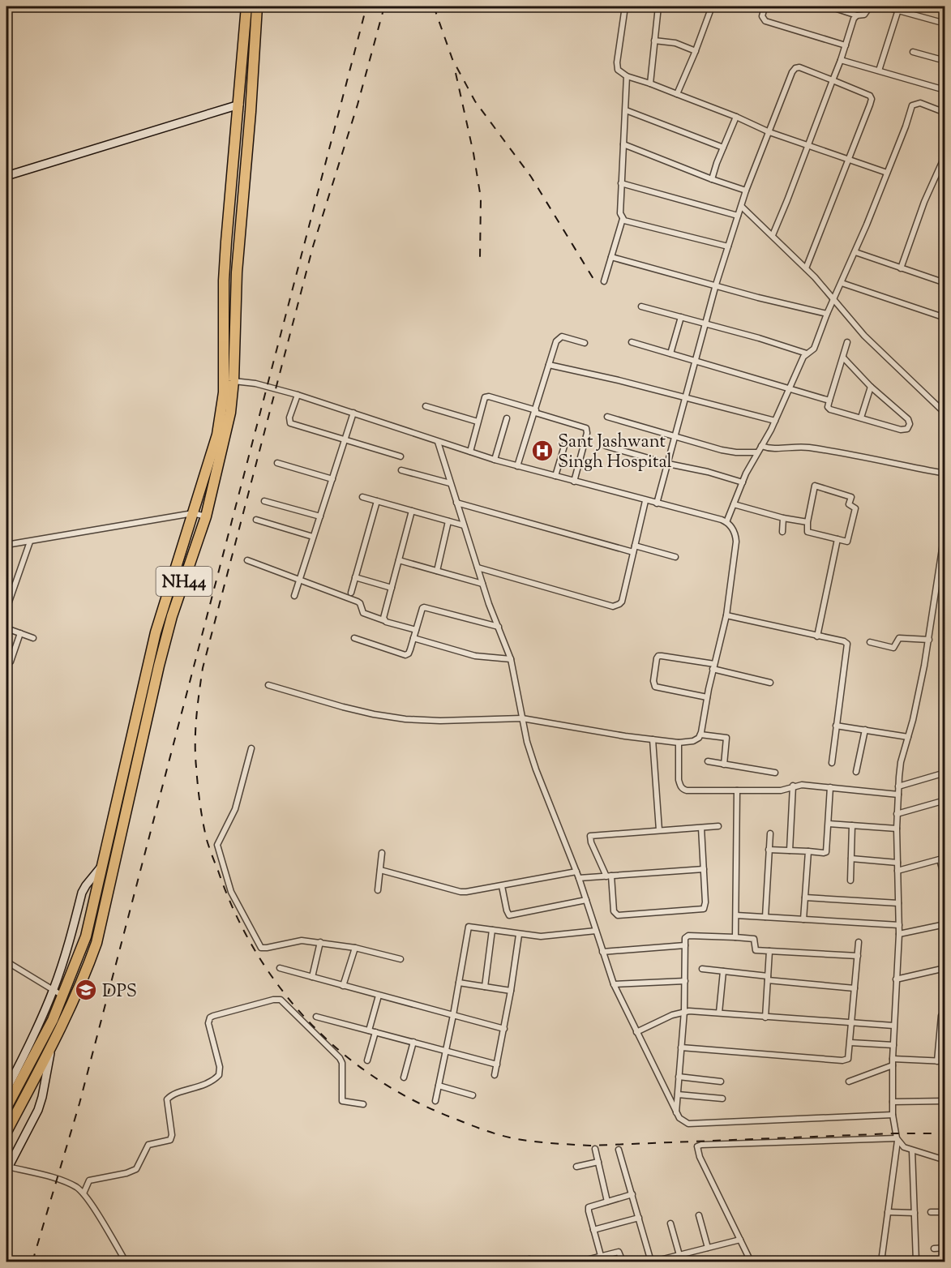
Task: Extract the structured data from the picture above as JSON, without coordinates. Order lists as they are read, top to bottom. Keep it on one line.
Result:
{"streets":{"highway":["NH44"]},"places":{"hospital":["Sant Jashwant Singh Hospital"],"school or university":["DPS"]}}
